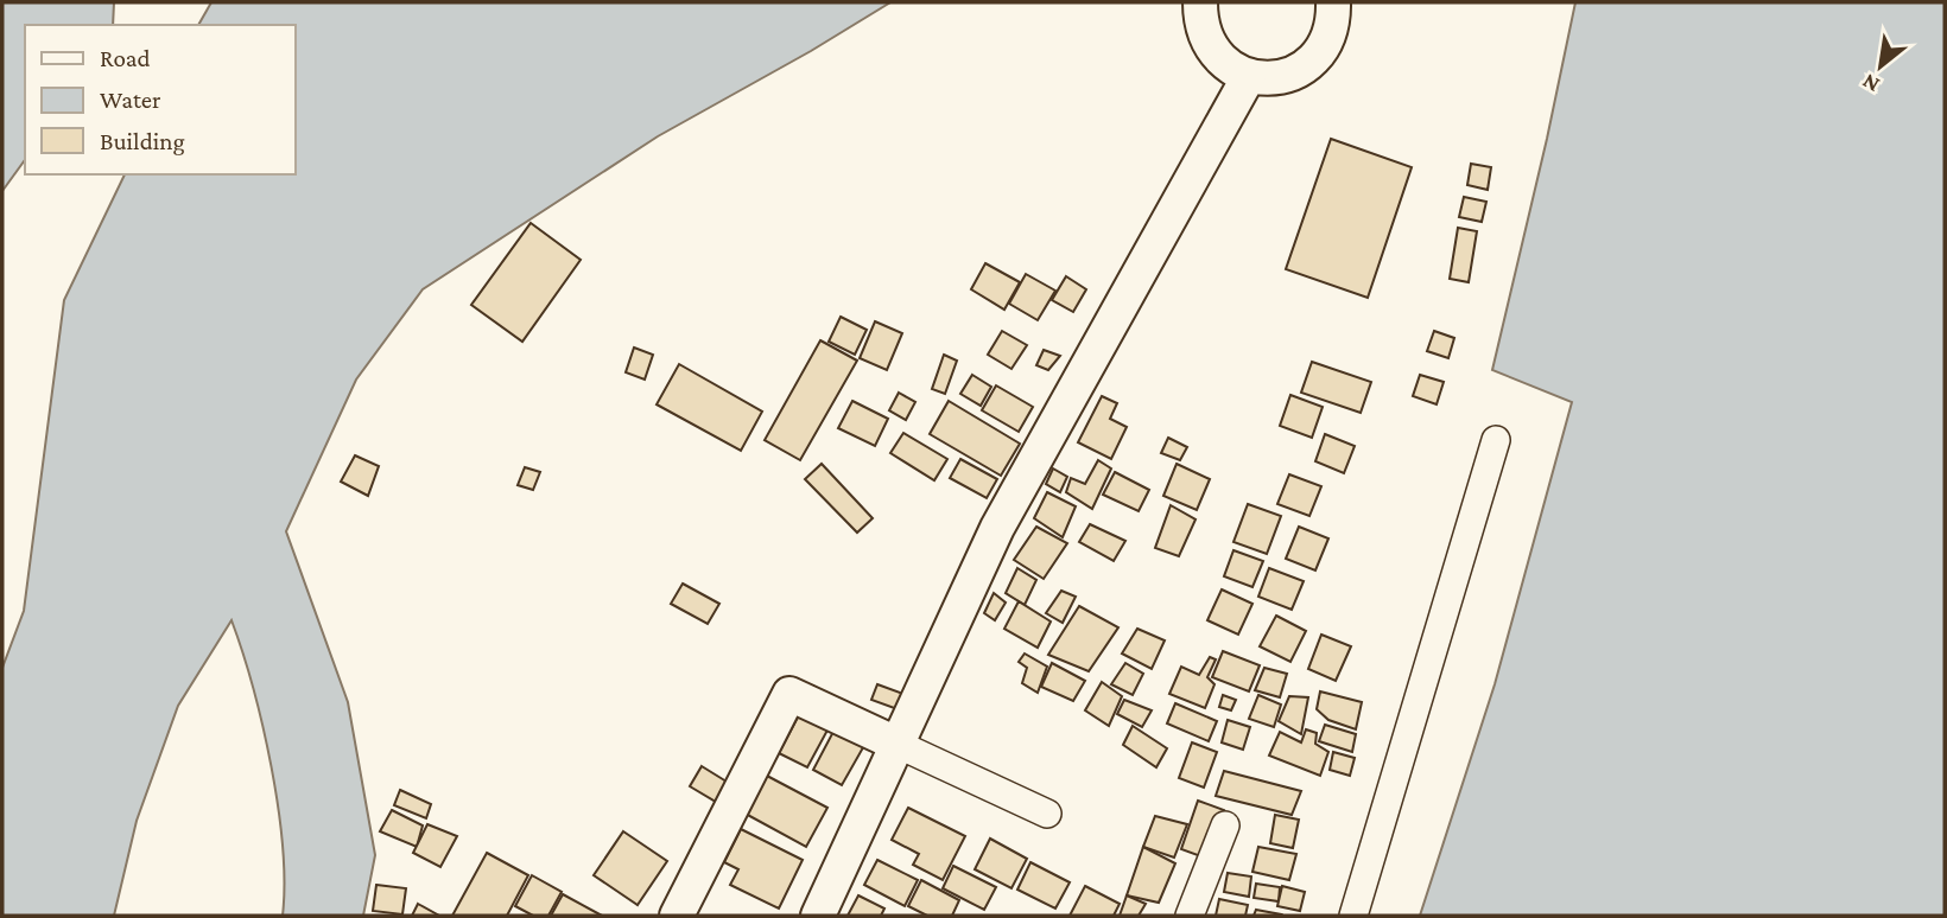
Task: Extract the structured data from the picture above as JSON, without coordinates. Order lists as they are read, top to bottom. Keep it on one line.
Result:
{"legend":["Road","Water","Building"],"north":"bottom left"}
